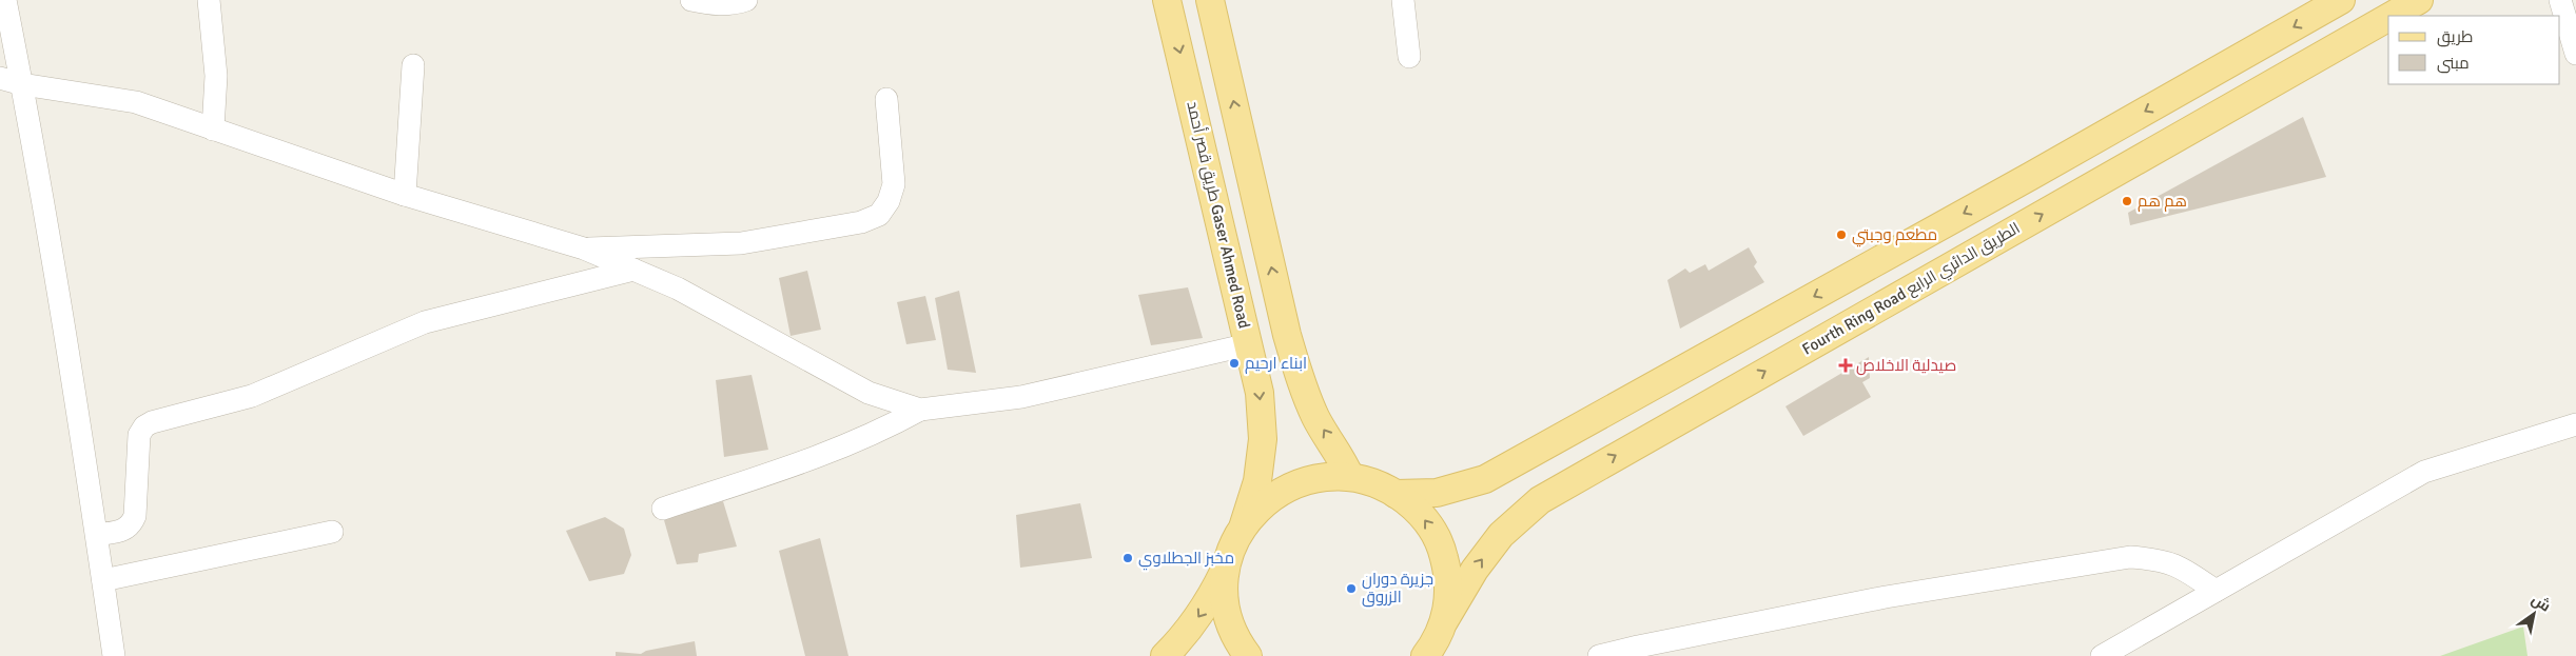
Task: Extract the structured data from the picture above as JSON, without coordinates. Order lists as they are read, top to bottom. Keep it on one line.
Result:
{"streets":{"main road":["طريق قصر أحمد Gaser Ahmed Road","Fourth Ring Road الطريق الدائري الرابع"]},"places":{"other":["هم هم","مطعم وجبتي","ابناء ارحيم","مخبز الجطلاوي","جزيرة دوران الزروق"],"health":["صيدلية الاخلاص"]},"legend":["طريق","مبنى"],"north":"top right"}
